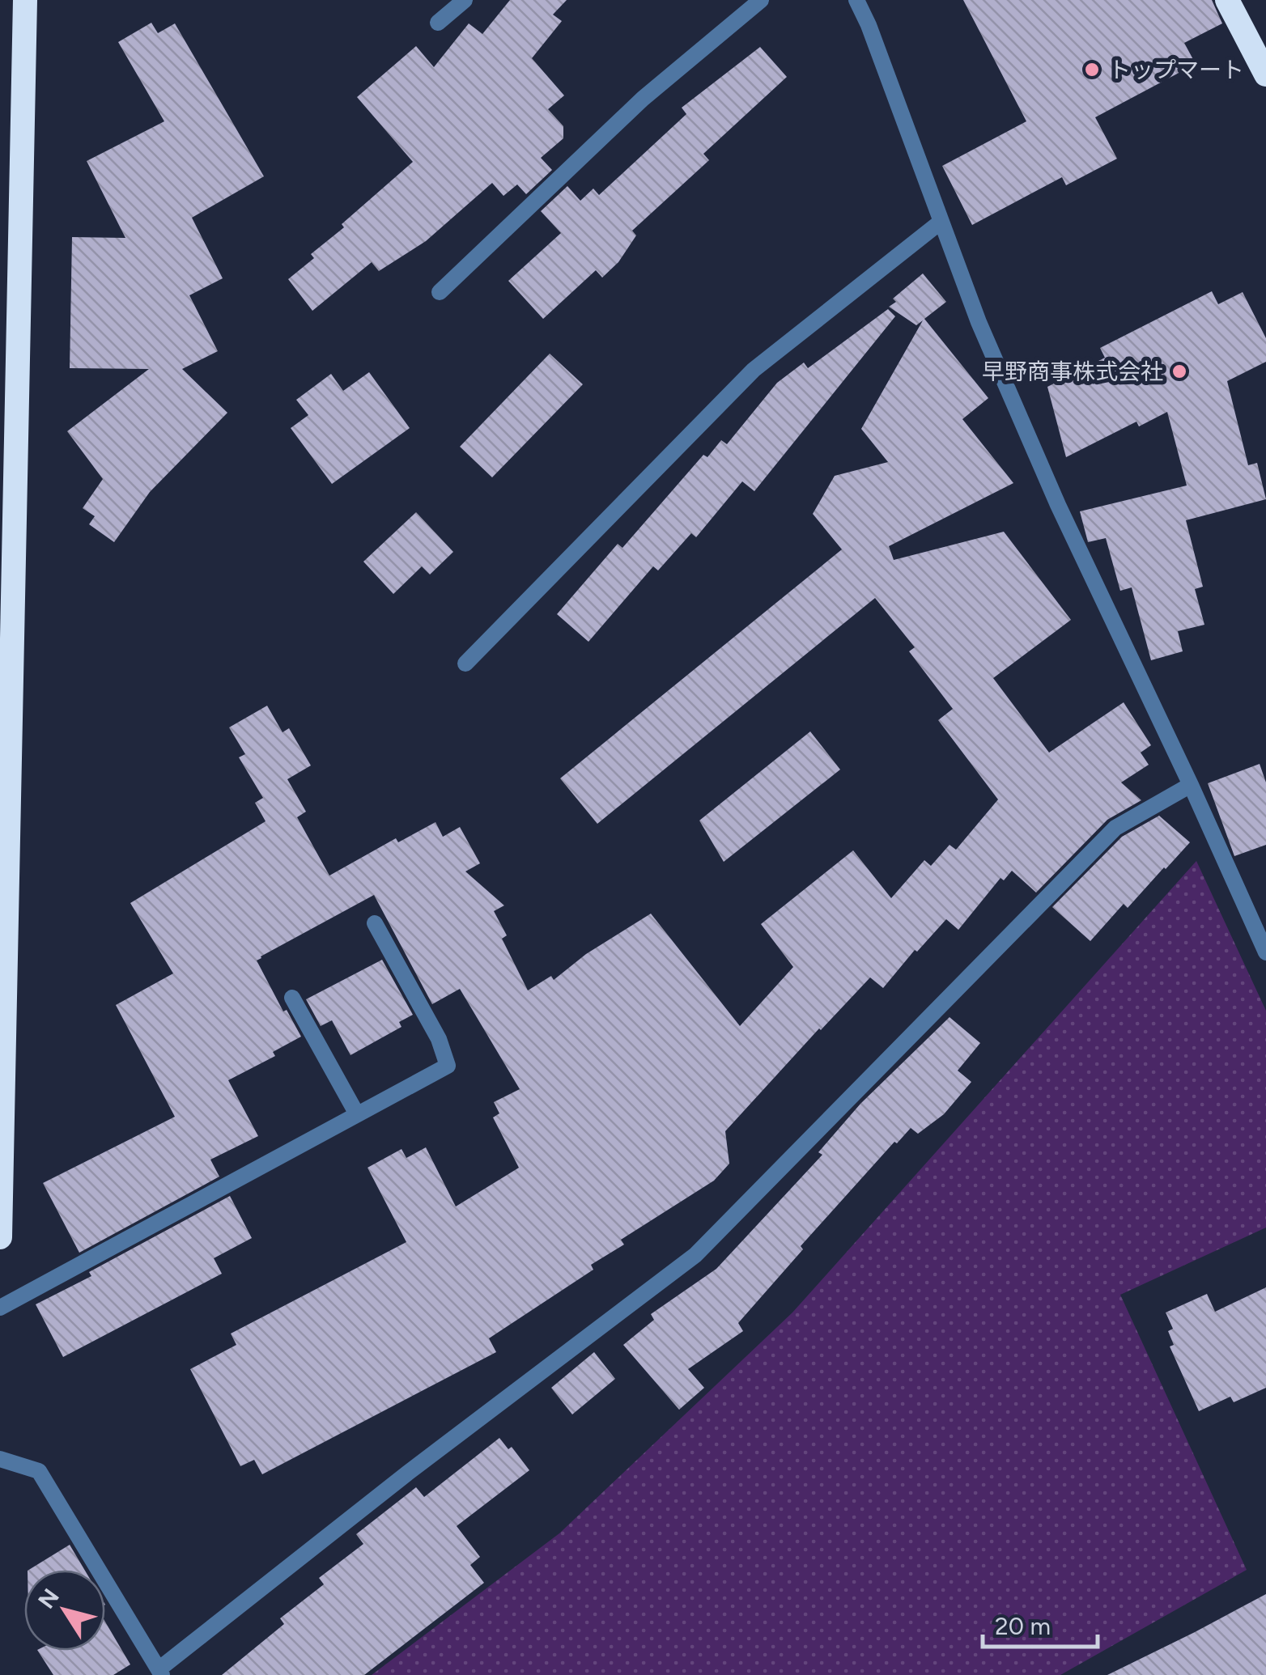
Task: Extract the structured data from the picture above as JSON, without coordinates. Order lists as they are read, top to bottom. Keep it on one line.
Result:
{"places":["トップマート","早野商事株式会社"],"scale_bar":"20 m","north":"top left"}
